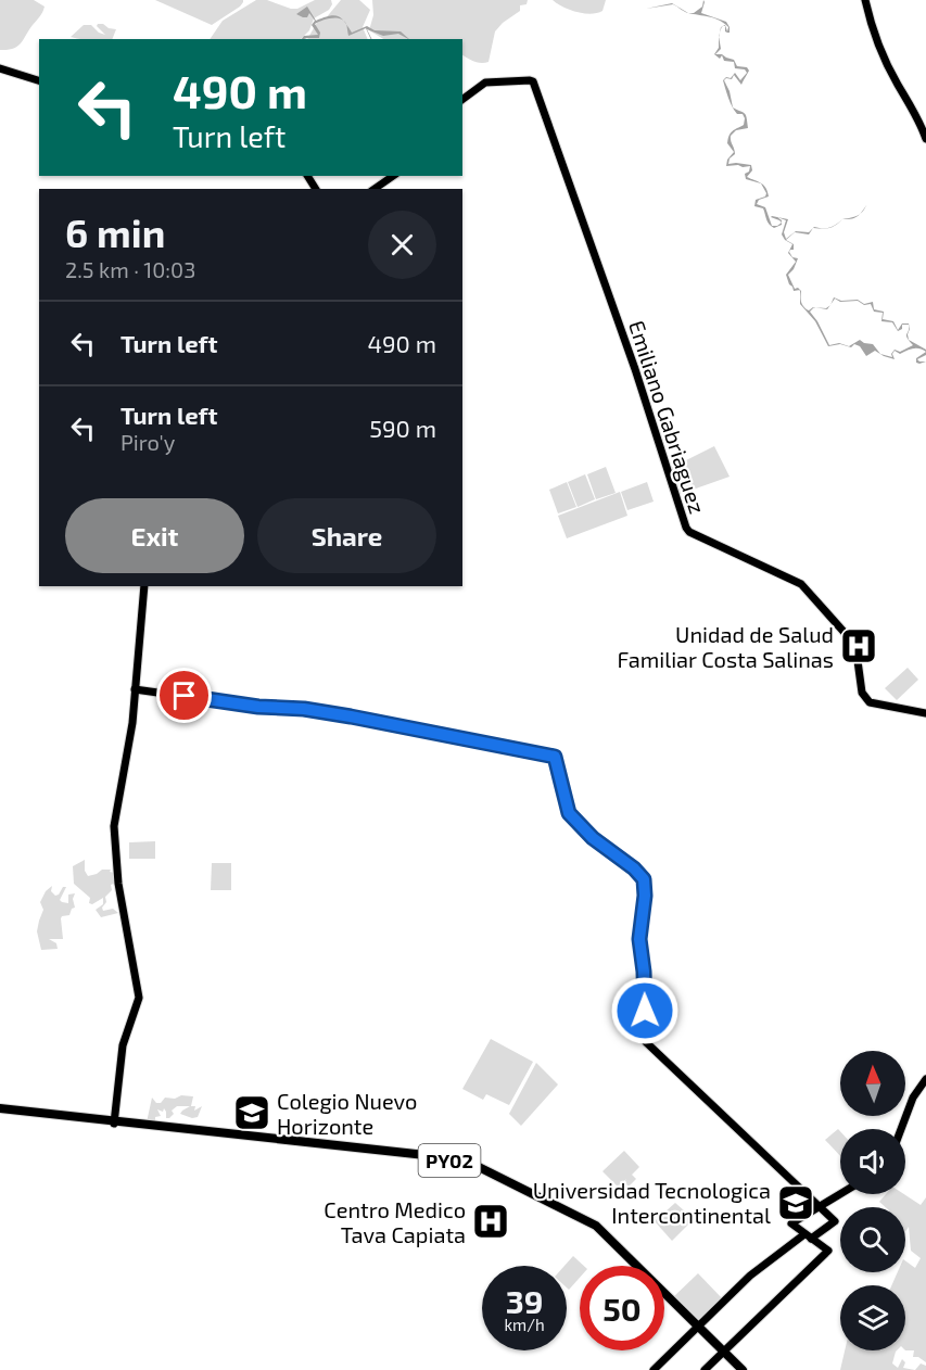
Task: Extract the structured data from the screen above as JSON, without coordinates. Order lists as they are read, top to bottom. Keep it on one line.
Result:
{"streets":{"highway":["PY02"],"main road":["Emiliano Gabriaguez"]},"places":{"hospital":["Unidad de Salud Familiar Costa Salinas","Centro Medico Tava Capiata"],"school or university":["Colegio Nuevo Horizonte","Universidad Tecnologica Intercontinental"]},"north":"top","page":{"turn":["490 m","Turn left"],"heading":["6 min","2.5 km · 10:03"],"list":[{"name":"Turn left","value":"490 m"},{"name":"Turn left","note":"Piro'y","value":"590 m"}],"buttons":["Exit","Share"],"speed":"39 km/h","limit":"50"}}
